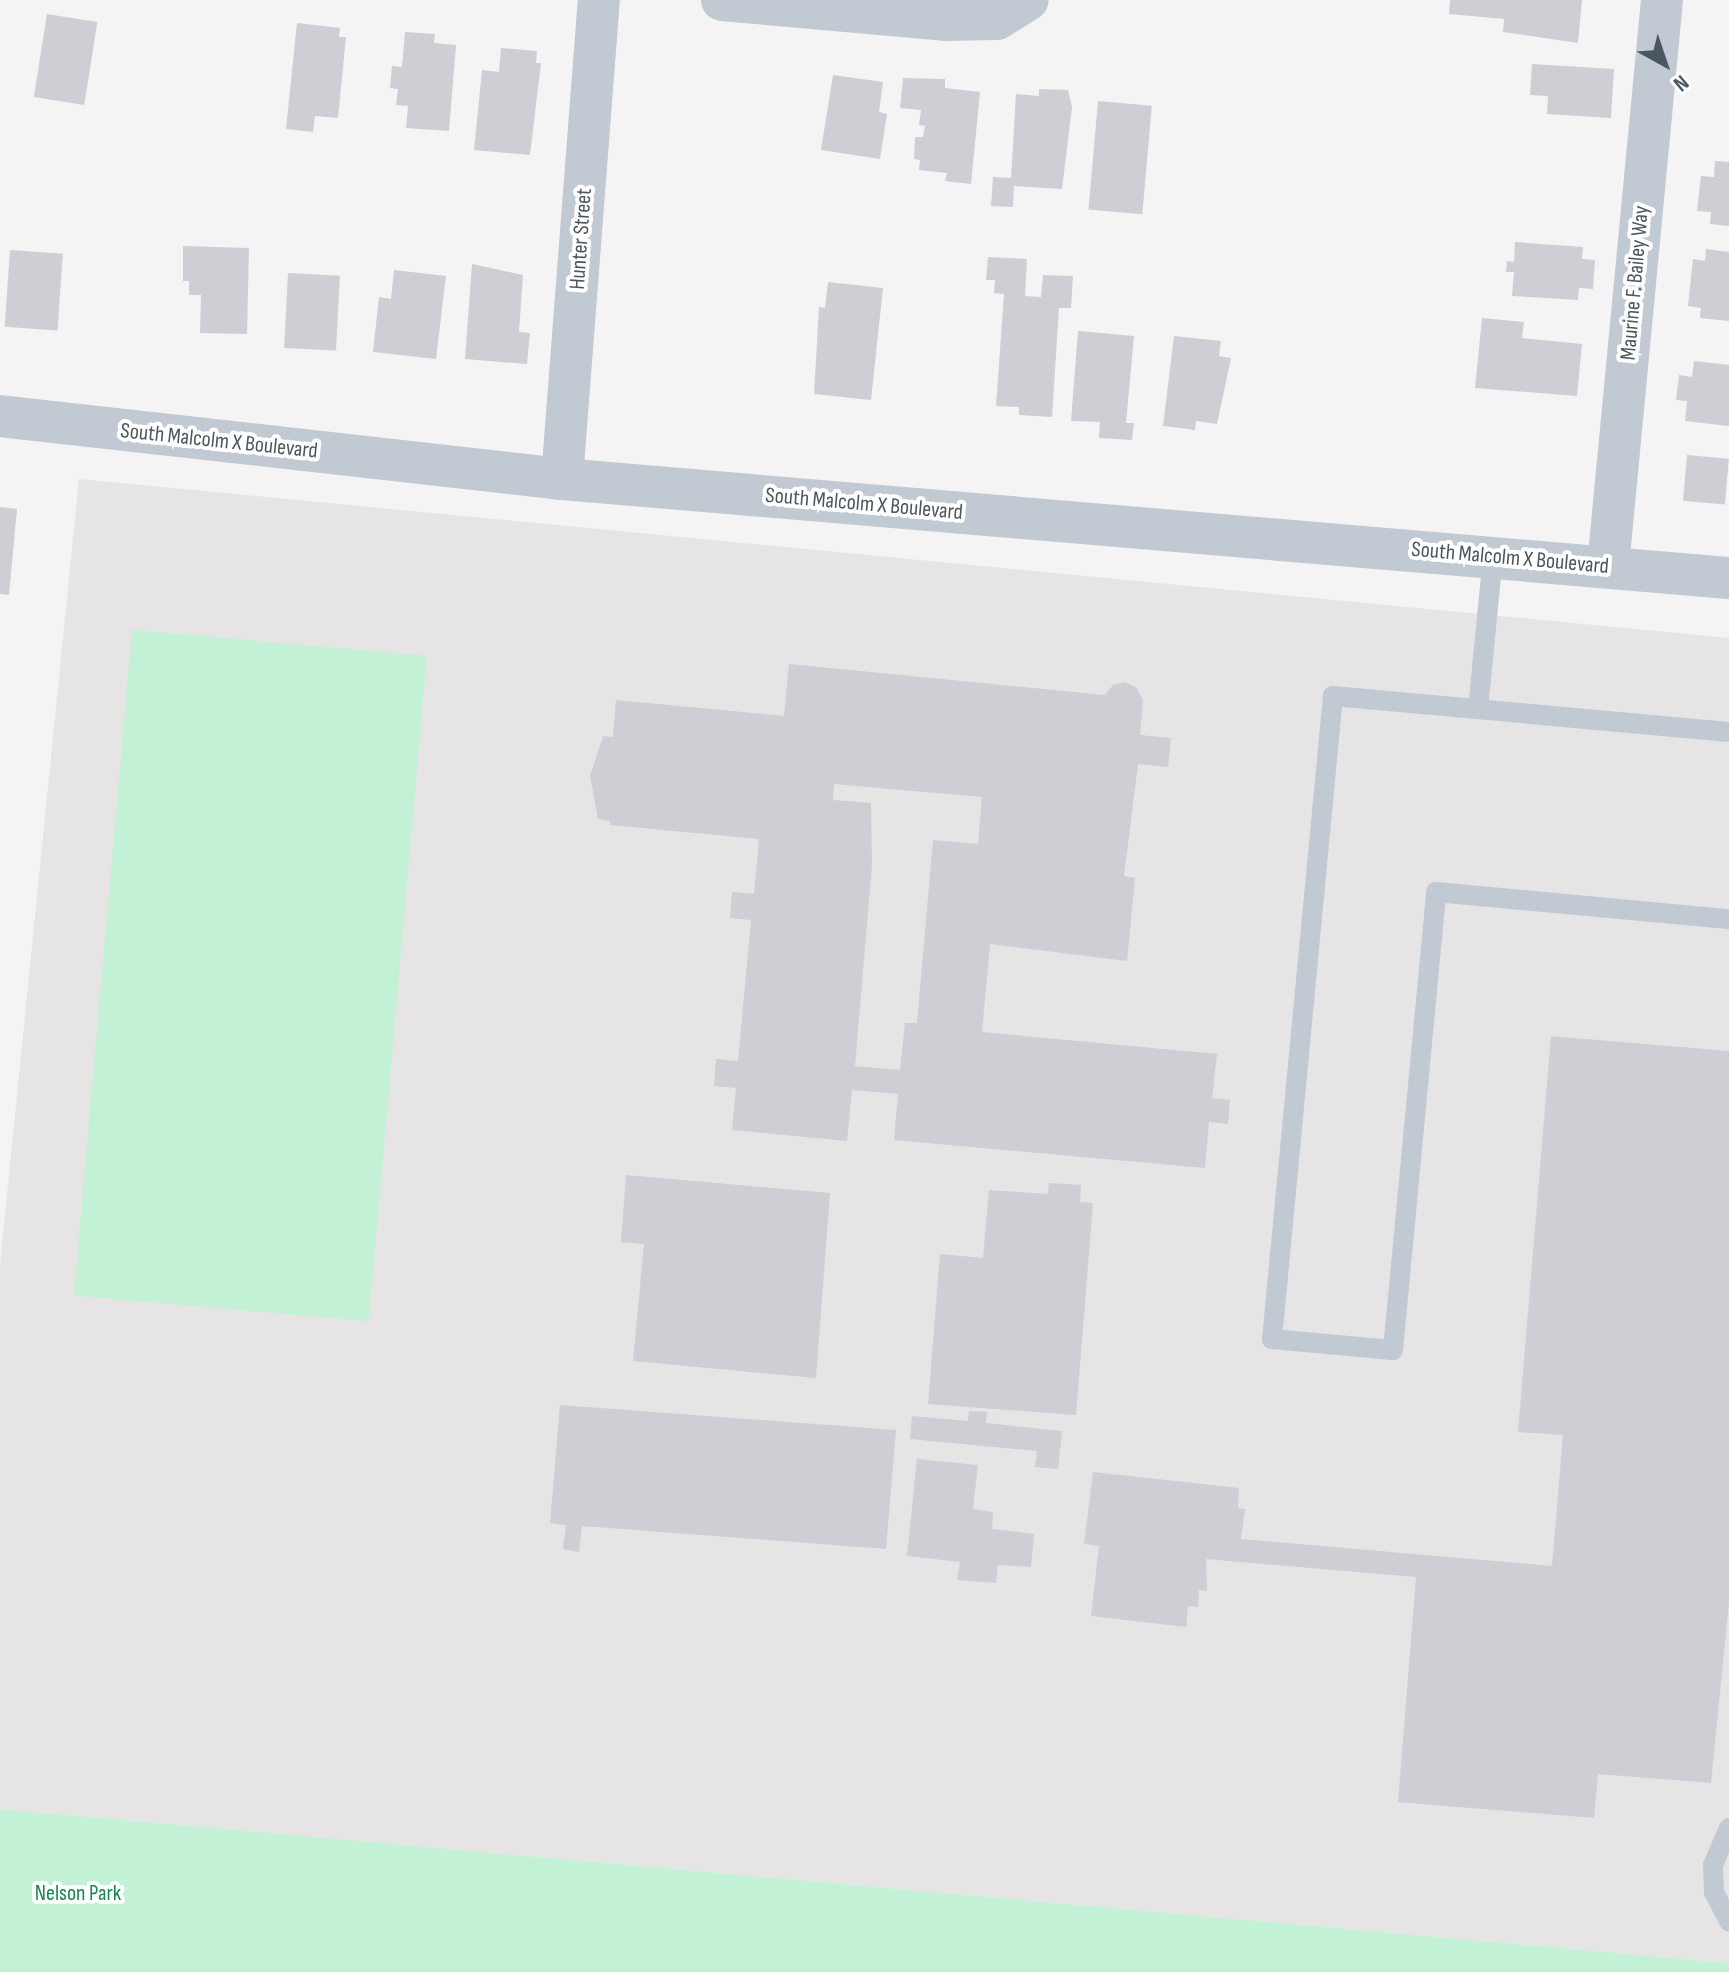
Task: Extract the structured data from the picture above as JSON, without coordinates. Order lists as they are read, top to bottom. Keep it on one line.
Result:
{"streets":{"street":["Hunter Street","Maurine F. Bailey Way","South Malcolm X Boulevard"]},"crossings":[["Hunter Street","South Malcolm X Boulevard"],["Maurine F. Bailey Way","South Malcolm X Boulevard"]],"parks":["Nelson Park"],"north":"bottom right"}
